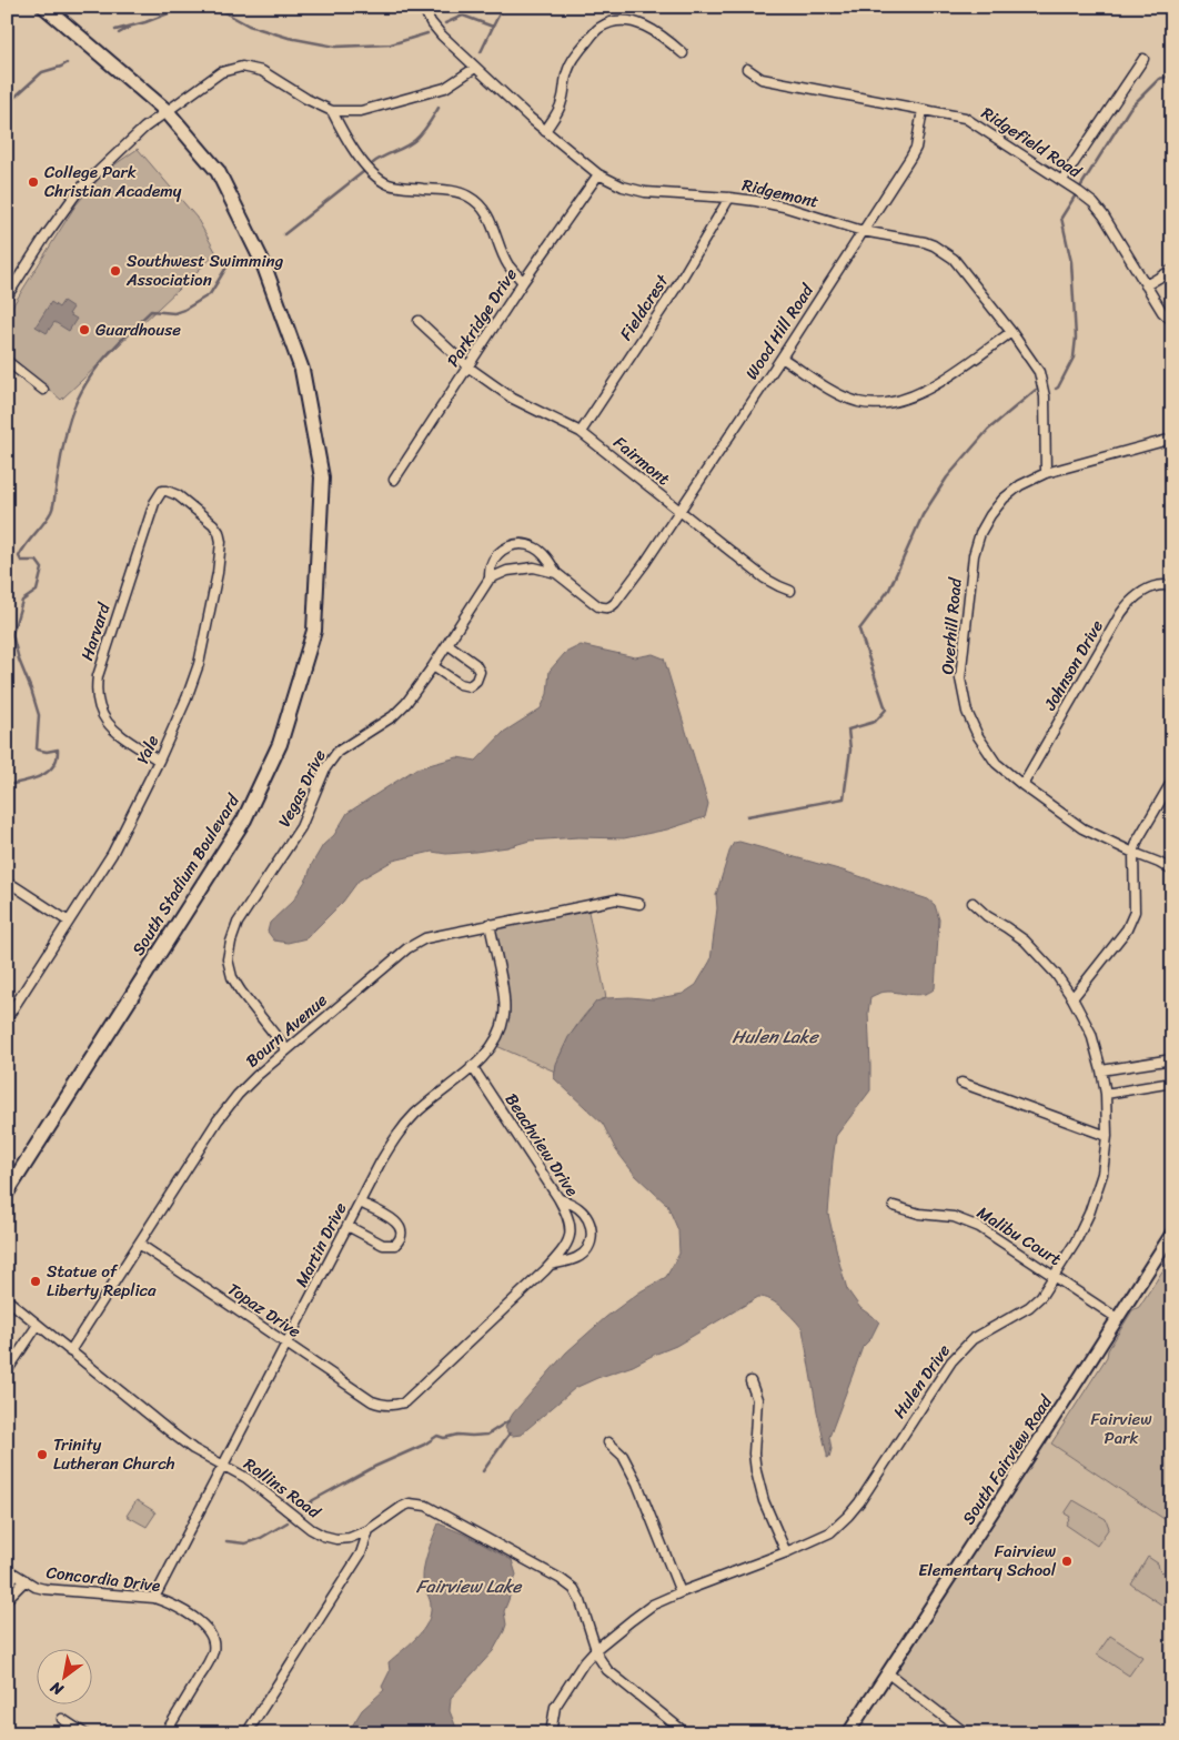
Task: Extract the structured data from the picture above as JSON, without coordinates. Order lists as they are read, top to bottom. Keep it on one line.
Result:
{"streets":{"main road":["South Stadium Boulevard"],"street":["Ridgefield Road","Ridgemont","Fieldcrest","Parkridge Drive","Wood Hill Road","Fairmont","Overhill Road","Harvard","Johnson Drive","Yale","Vegas Drive","Bourn Avenue","Beachview Drive","Malibu Court","Martin Drive","Topaz Drive","Hulen Drive","South Fairview Road","Rollins Road","Concordia Drive"]},"crossings":[["Ridgefield Road","Wood Hill Road"],["Ridgemont","Fieldcrest"],["Ridgemont","Parkridge Drive"],["Ridgemont","Wood Hill Road"],["Ridgemont","Overhill Road"],["Fieldcrest","Fairmont"],["Parkridge Drive","Fairmont"],["Wood Hill Road","Fairmont"],["Wood Hill Road","Vegas Drive"],["Overhill Road","Johnson Drive"],["Harvard","Yale"],["Vegas Drive","Bourn Avenue"],["Bourn Avenue","Martin Drive"],["Bourn Avenue","Topaz Drive"],["Bourn Avenue","Rollins Road"],["Beachview Drive","Martin Drive"],["Beachview Drive","Topaz Drive"],["Malibu Court","Hulen Drive"],["Malibu Court","South Fairview Road"],["Martin Drive","Topaz Drive"],["Martin Drive","Rollins Road"],["Martin Drive","Concordia Drive"],["Hulen Drive","Rollins Road"]],"water":["Hulen Lake","Fairview Lake"],"parks":["Fairview Park"],"places":["College Park Christian Academy","Southwest Swimming Association","Guardhouse","Statue of Liberty Replica","Trinity Lutheran Church","Fairview Elementary School"],"north":"bottom left"}
